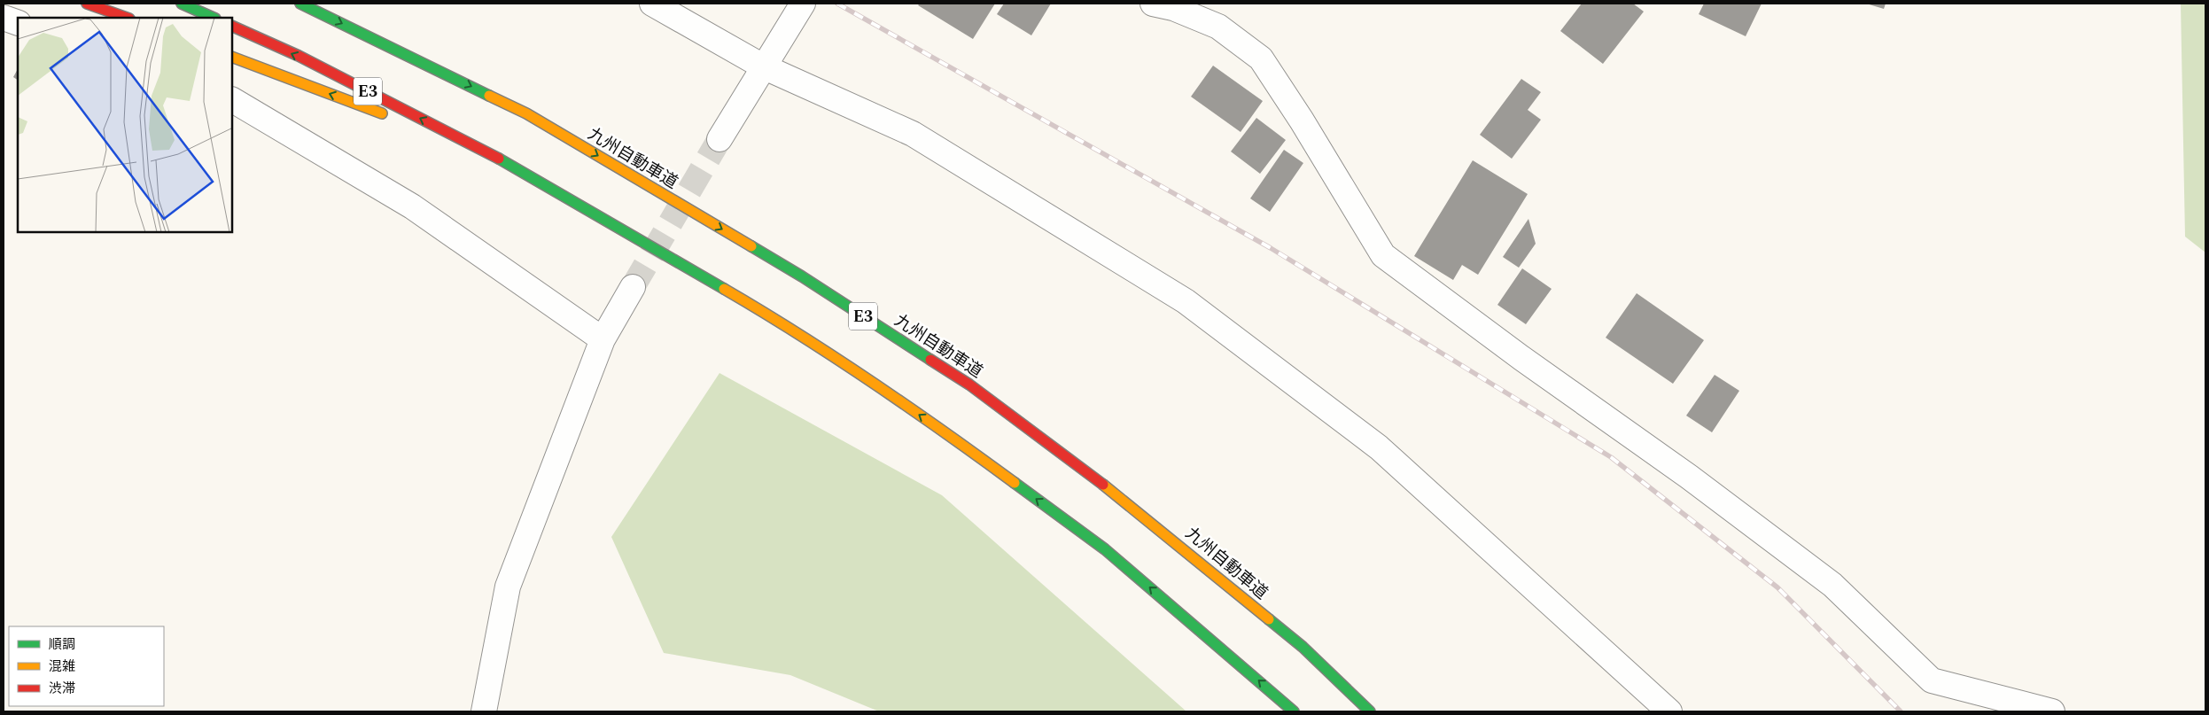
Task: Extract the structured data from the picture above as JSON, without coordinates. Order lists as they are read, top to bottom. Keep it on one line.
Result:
{"streets":{"highway":["E3","九州自動車道"]},"legend":["順調","混雑","渋滞"]}
